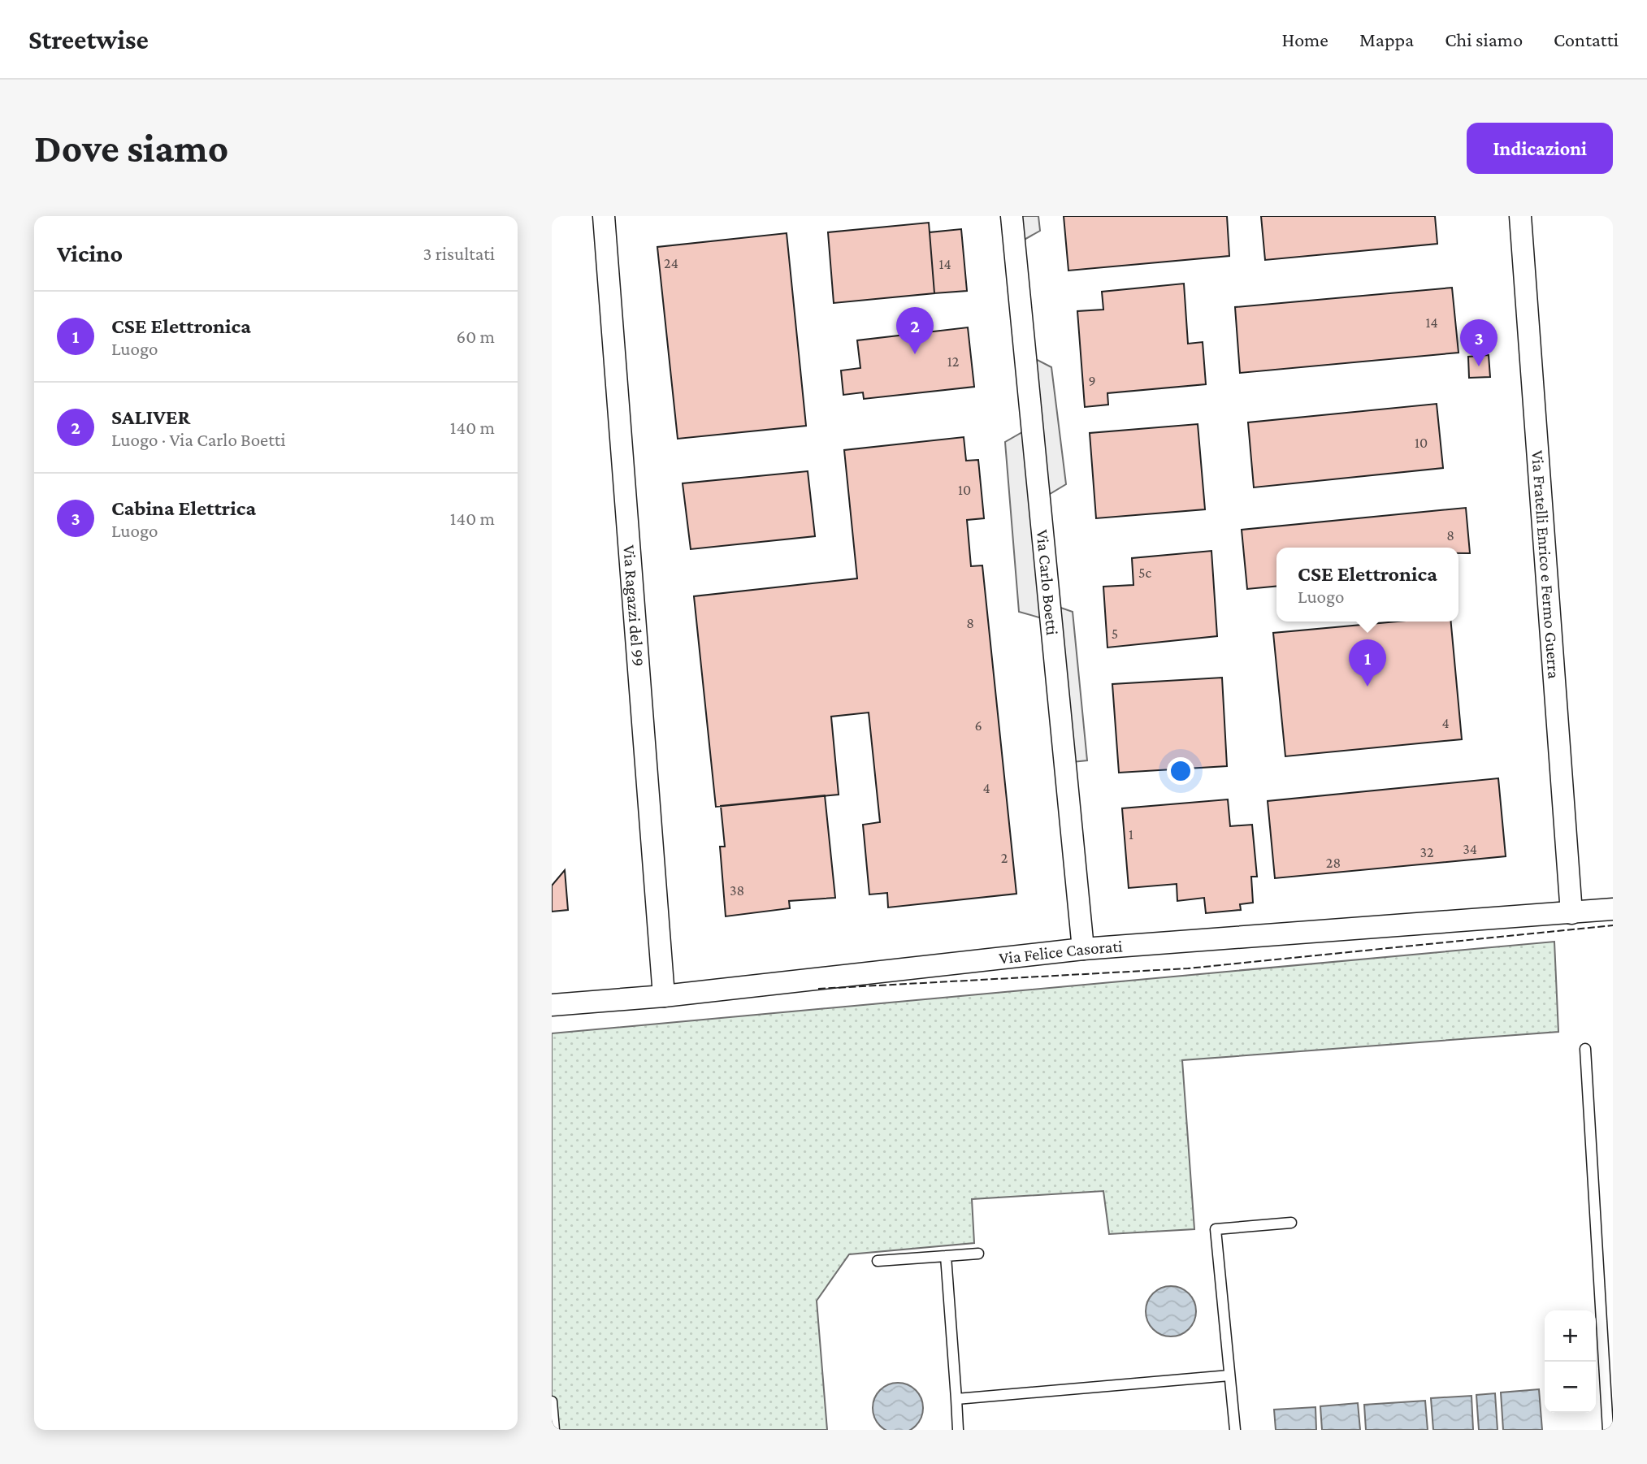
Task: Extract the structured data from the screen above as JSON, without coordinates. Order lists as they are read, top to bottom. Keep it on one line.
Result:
{"streets":{"street":["Via Fratelli Enrico e Fermo Guerra","Via Carlo Boetti","Via Ragazzi del 99","Via Felice Casorati"]},"crossings":[["Via Fratelli Enrico e Fermo Guerra","Via Felice Casorati"],["Via Carlo Boetti","Via Felice Casorati"],["Via Ragazzi del 99","Via Felice Casorati"]],"house_numbers":["24","14","14","12","9","10","10","8","5c","8","5","4","6","4","1","34","32","2","28","38"],"page":{"header":"Streetwise","nav":["Home","Mappa","Chi siamo","Contatti"],"buttons":"Indicazioni","title":"Dove siamo","heading":["Vicino","3 risultati"],"list":[{"mark":"1","name":"CSE Elettronica","note":"Luogo","value":"60 m"},{"mark":"2","name":"SALIVER","note":"Luogo · Via Carlo Boetti","value":"140 m"},{"mark":"3","name":"Cabina Elettrica","note":"Luogo","value":"140 m"}],"pins":["2","3","1"],"popup":["CSE Elettronica","Luogo"],"map_buttons":["+","−"]}}
